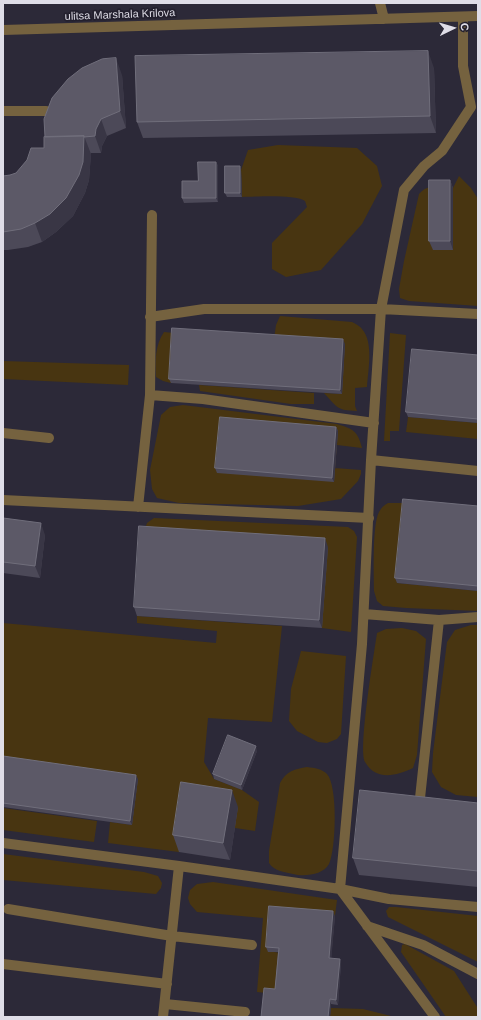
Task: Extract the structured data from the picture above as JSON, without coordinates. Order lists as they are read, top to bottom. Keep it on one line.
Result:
{"streets":{"street":["ulitsa Marshala Krilova"]},"north":"right"}
